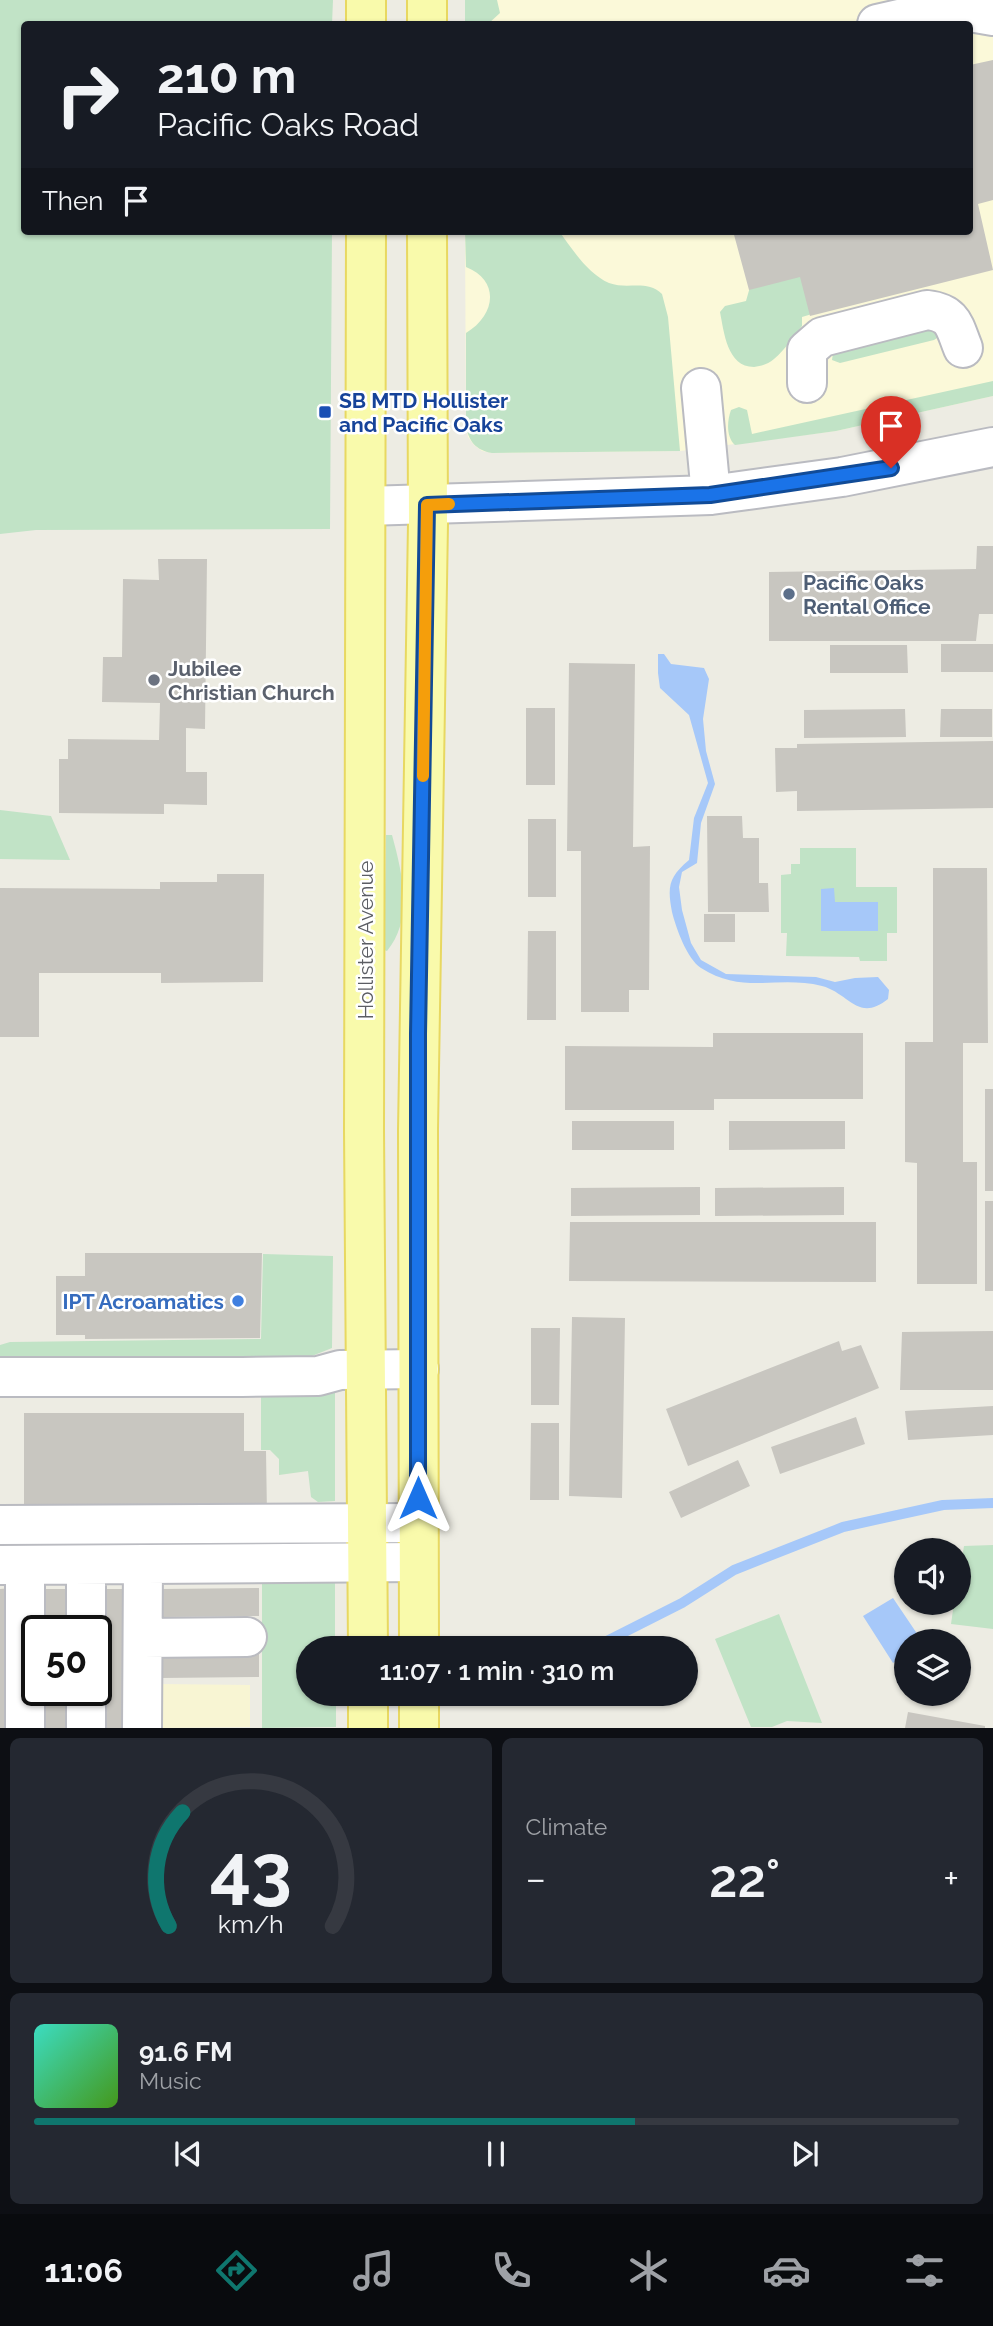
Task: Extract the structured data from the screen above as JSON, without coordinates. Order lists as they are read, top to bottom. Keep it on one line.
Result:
{"streets":{"main road":["Hollister Avenue"]},"places":{"transit":["SB MTD Hollister and Pacific Oaks"],"other":["Pacific Oaks Rental Office","Jubilee Christian Church","IPT Acroamatics"]},"page":{"turn":["210 m","Pacific Oaks Road"],"then":"Then","limit":"50","trip":"11:07 · 1 min · 310 m","tile":"Climate","heat":["−","22°","+"],"song":["91.6 FM","Music"],"tabs":"11:06","gauge":["43","km/h"]}}
